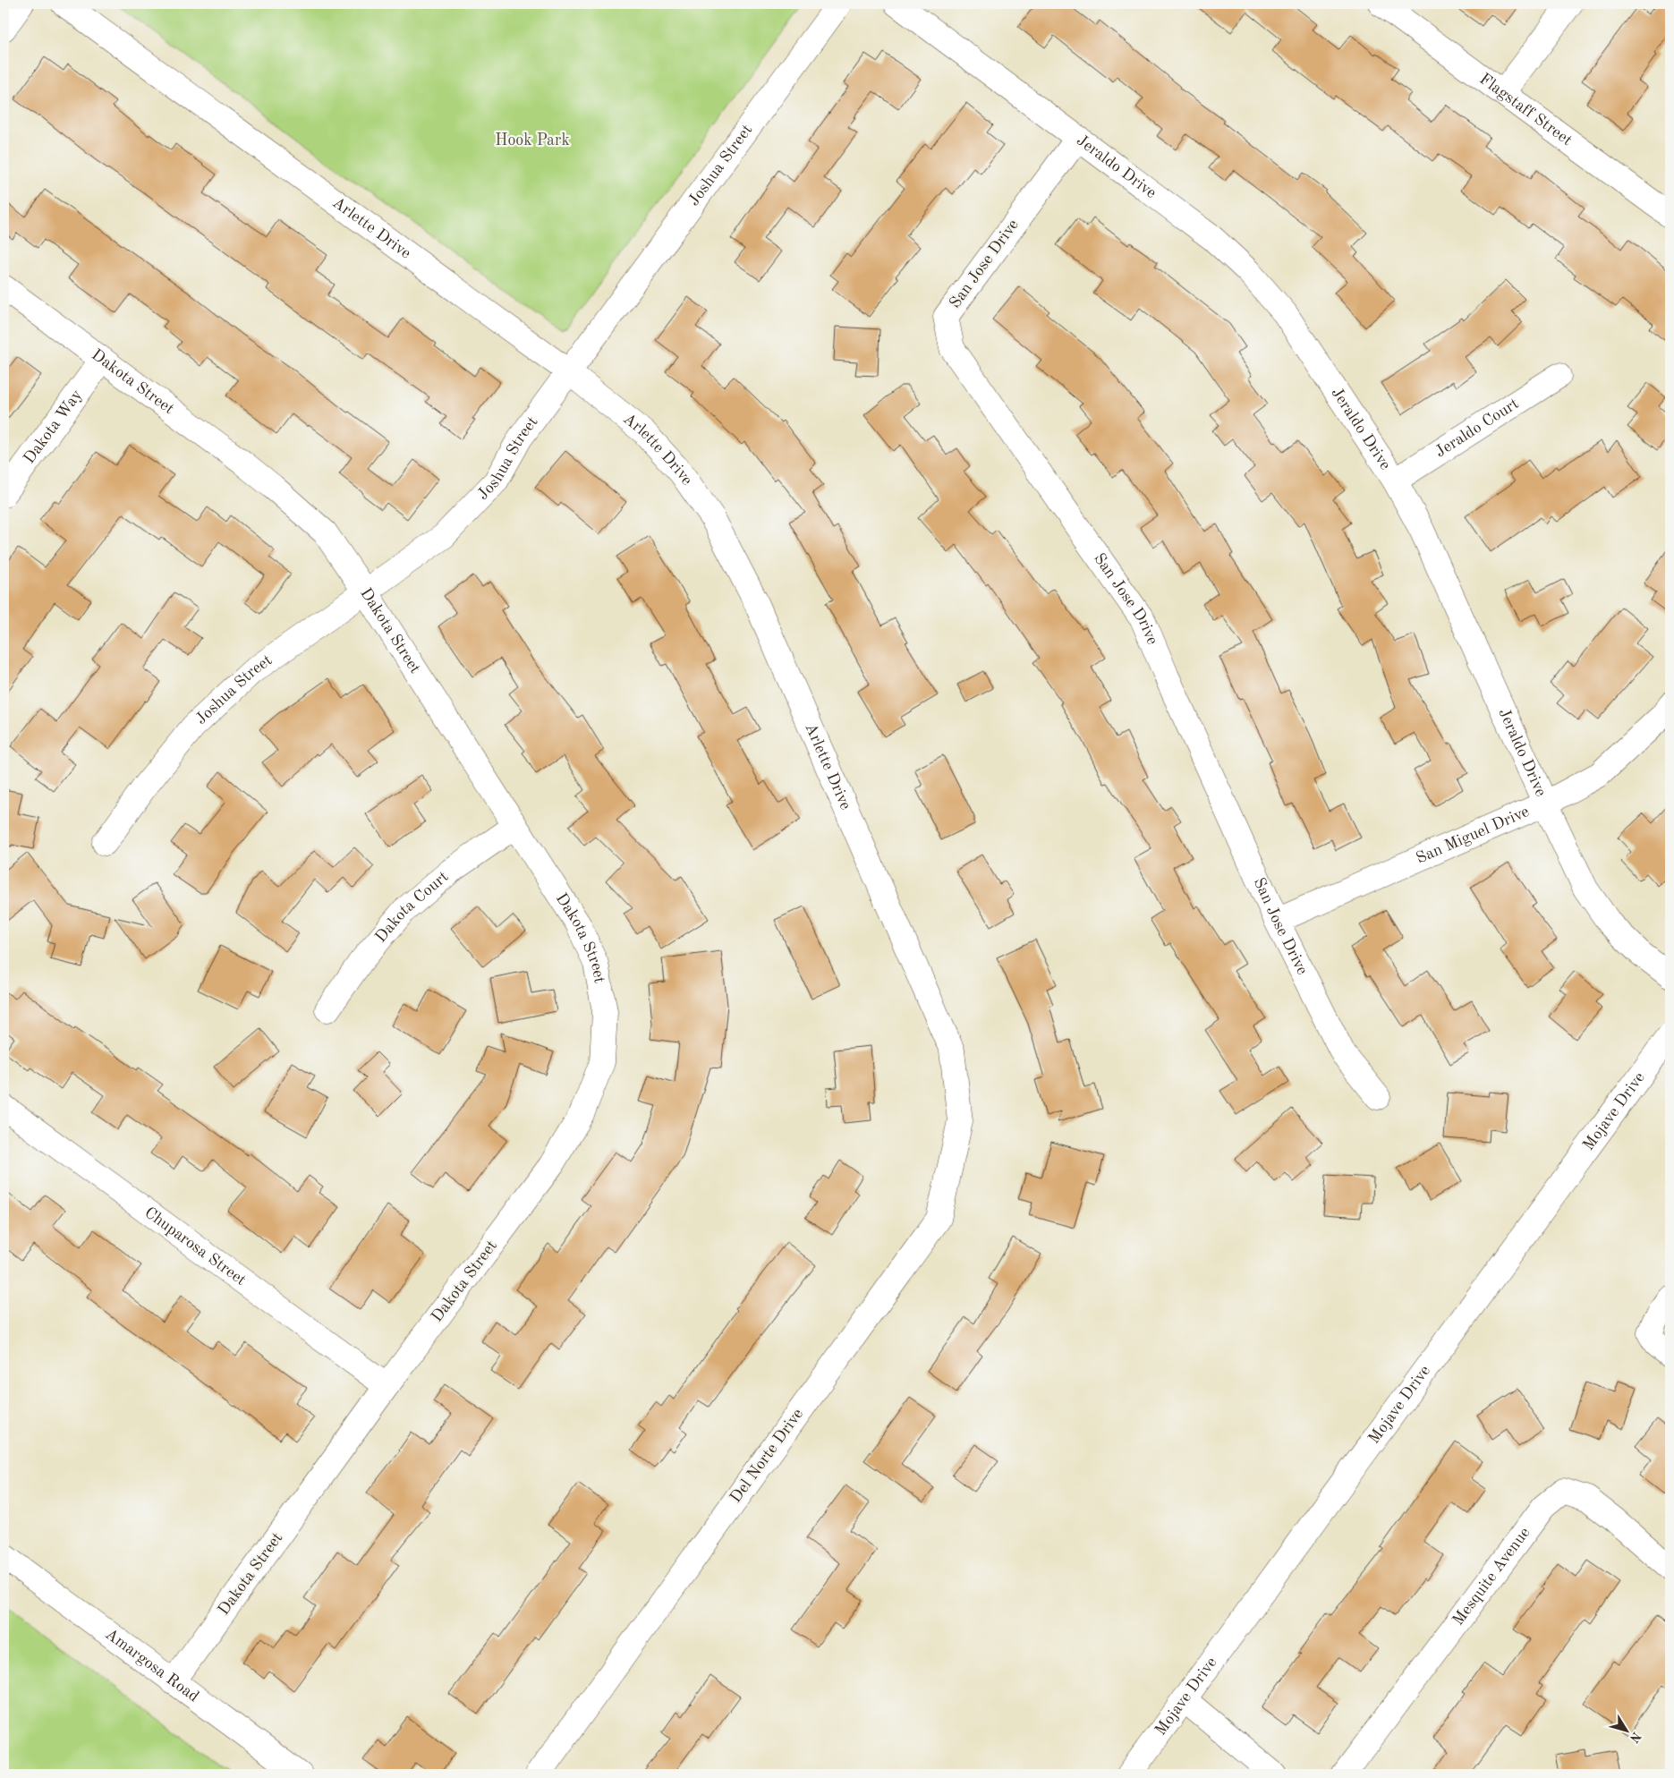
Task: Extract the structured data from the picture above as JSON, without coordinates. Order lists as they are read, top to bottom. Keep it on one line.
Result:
{"streets":{"street":["Flagstaff Street","Joshua Street","Jeraldo Drive","Arlette Drive","San Jose Drive","Dakota Street","Dakota Way","Jeraldo Court","San Miguel Drive","Dakota Court","Mojave Drive","Chuparosa Street","Del Norte Drive","Mesquite Avenue","Amargosa Road"]},"crossings":[["Joshua Street","Arlette Drive"],["Joshua Street","Dakota Street"],["Jeraldo Drive","San Jose Drive"],["Jeraldo Drive","Jeraldo Court"],["Jeraldo Drive","San Miguel Drive"],["Arlette Drive","Del Norte Drive"],["San Jose Drive","San Miguel Drive"],["Dakota Street","Dakota Way"],["Dakota Street","Dakota Court"],["Dakota Street","Chuparosa Street"],["Dakota Street","Amargosa Road"]],"parks":["Hook Park"],"north":"bottom right"}
